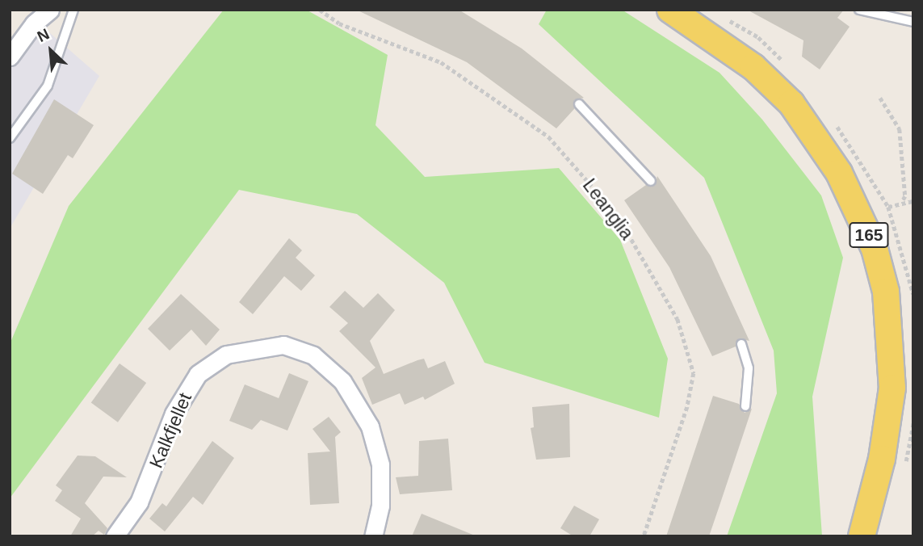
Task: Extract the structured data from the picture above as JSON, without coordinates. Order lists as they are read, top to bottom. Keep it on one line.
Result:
{"streets":{"main road":["165"],"street":["Kalkfjellet"],"path":["Leanglia"]},"north":"top left"}
